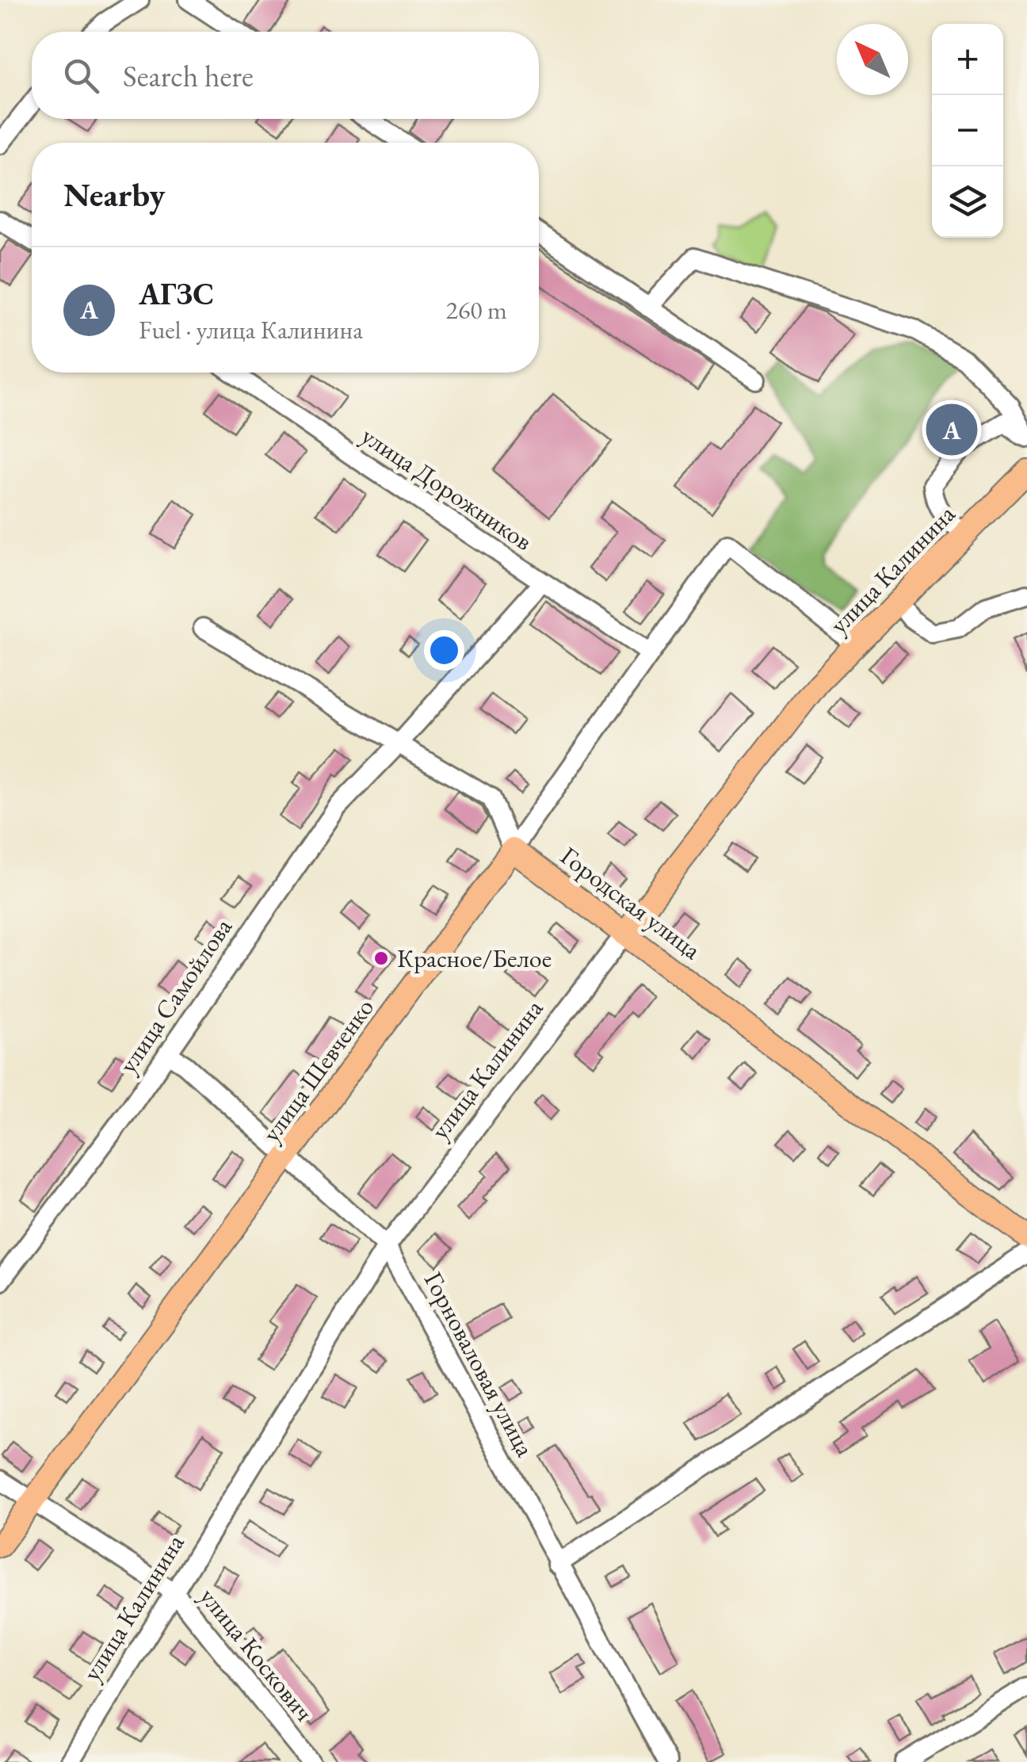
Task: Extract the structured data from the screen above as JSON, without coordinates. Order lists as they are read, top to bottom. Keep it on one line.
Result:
{"streets":{"main road":["улица Калинина","Городская улица","улица Шевченко"],"street":["улица Дорожников","улица Самойлова","Горноваловая улица","улица Коскович"]},"crossings":[["улица Дорожников","улица Самойлова"],["улица Дорожников","улица Шевченко"],["улица Калинина","Городская улица"],["улица Калинина","улица Шевченко"],["улица Калинина","Горноваловая улица"],["улица Калинина","улица Коскович"],["Городская улица","улица Шевченко"],["улица Самойлова","Горноваловая улица"],["улица Шевченко","Горноваловая улица"],["улица Шевченко","улица Коскович"]],"places":["Красное/Белое"],"north":"top left","page":{"map_buttons":["+","−"],"search":"Search here","heading":"Nearby","list":[{"mark":"A","name":"АГЗС","note":"Fuel · улица Калинина","value":"260 m"}],"pins":"A"}}
